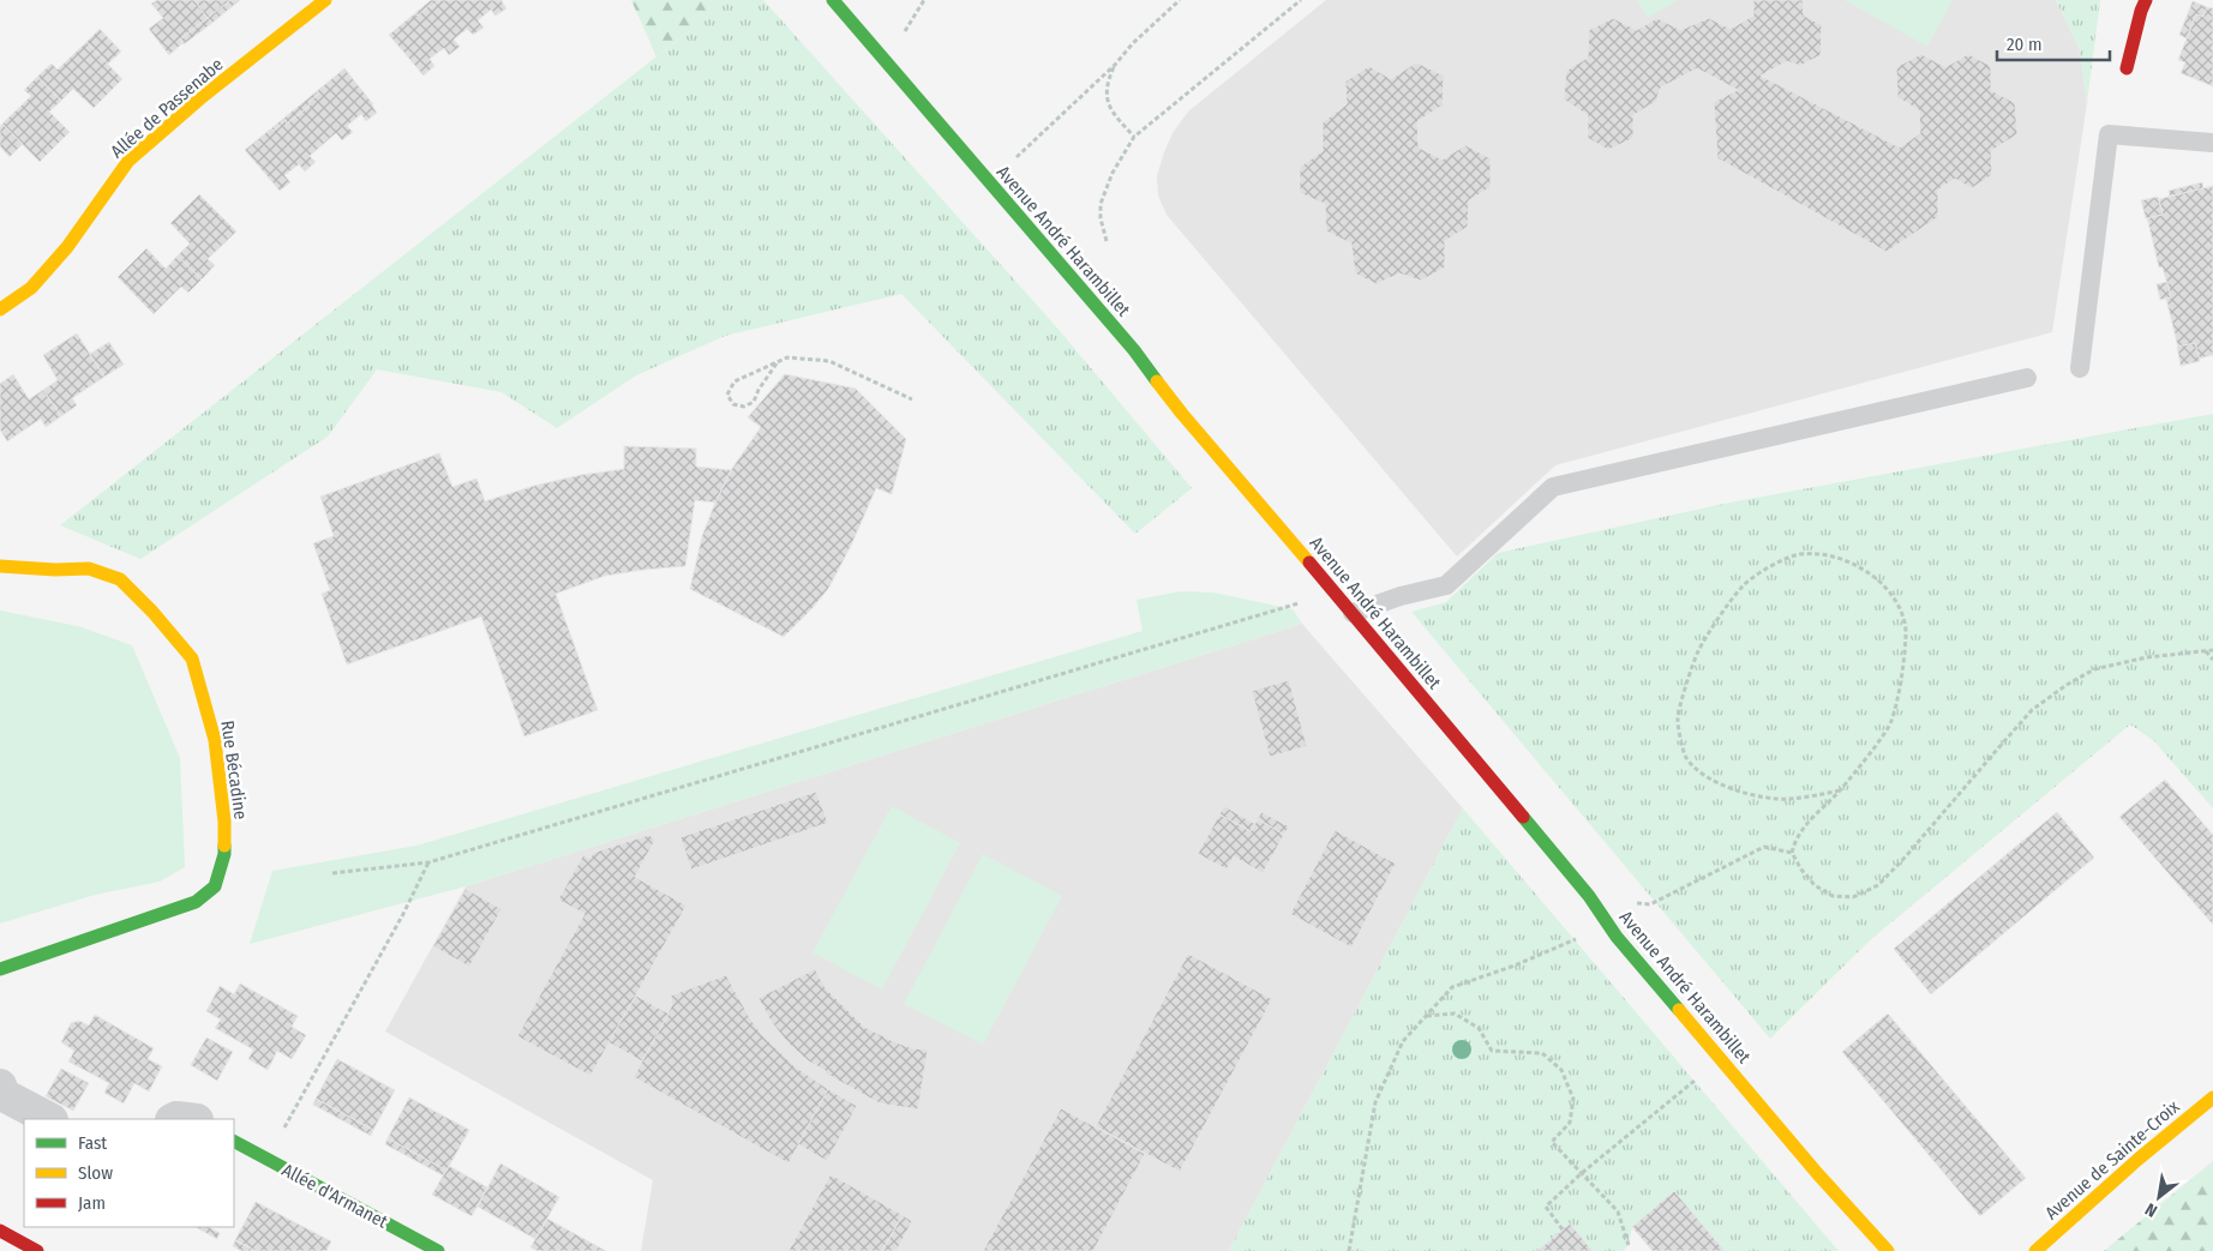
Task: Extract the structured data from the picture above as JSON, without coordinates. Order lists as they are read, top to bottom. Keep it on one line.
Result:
{"streets":{"street":["Allée de Passenabe","Avenue André Harambillet","Rue Bécadine","Avenue de Sainte-Croix","Allée d'Armanet"]},"legend":["Fast","Slow","Jam"],"scale_bar":"20 m","north":"bottom left"}
